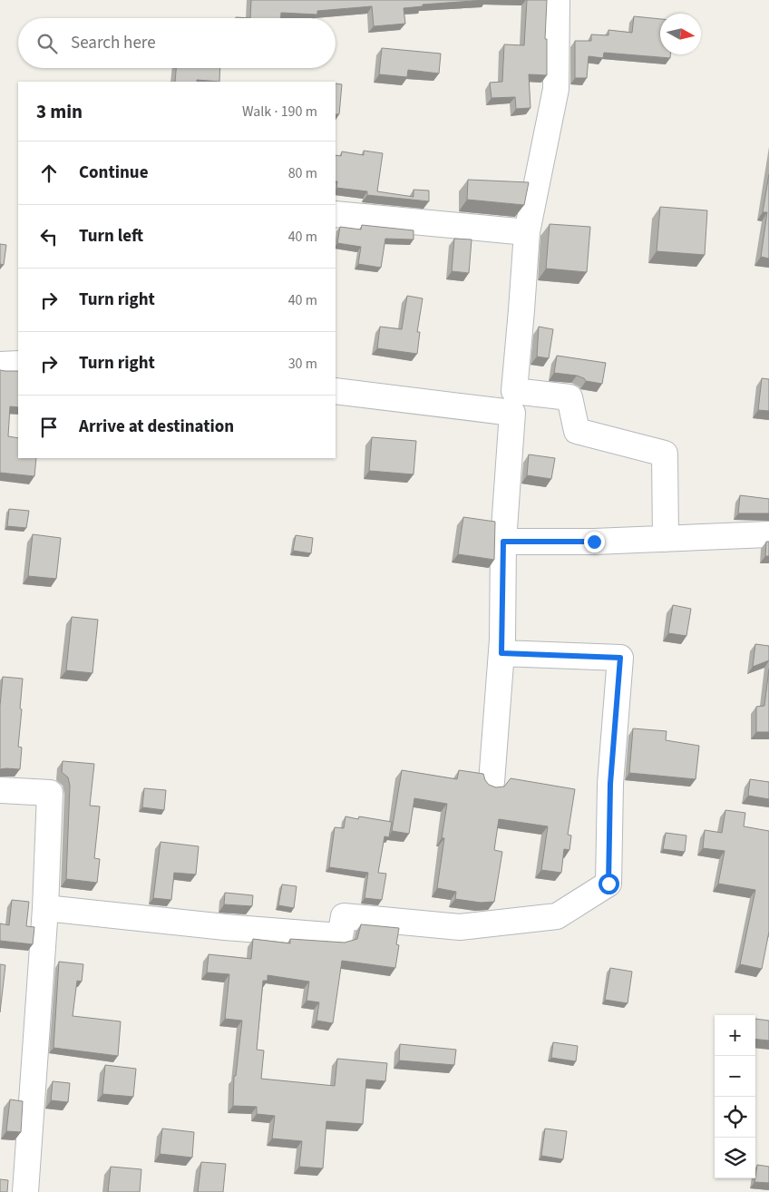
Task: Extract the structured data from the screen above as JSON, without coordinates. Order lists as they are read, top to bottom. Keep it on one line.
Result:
{"north":"right","page":{"search":"Search here","heading":["3 min","Walk · 190 m"],"list":[["Continue","80 m"],["Turn left","40 m"],["Turn right","40 m"],["Turn right","30 m"],"Arrive at destination"],"map_buttons":["+","−"]}}
